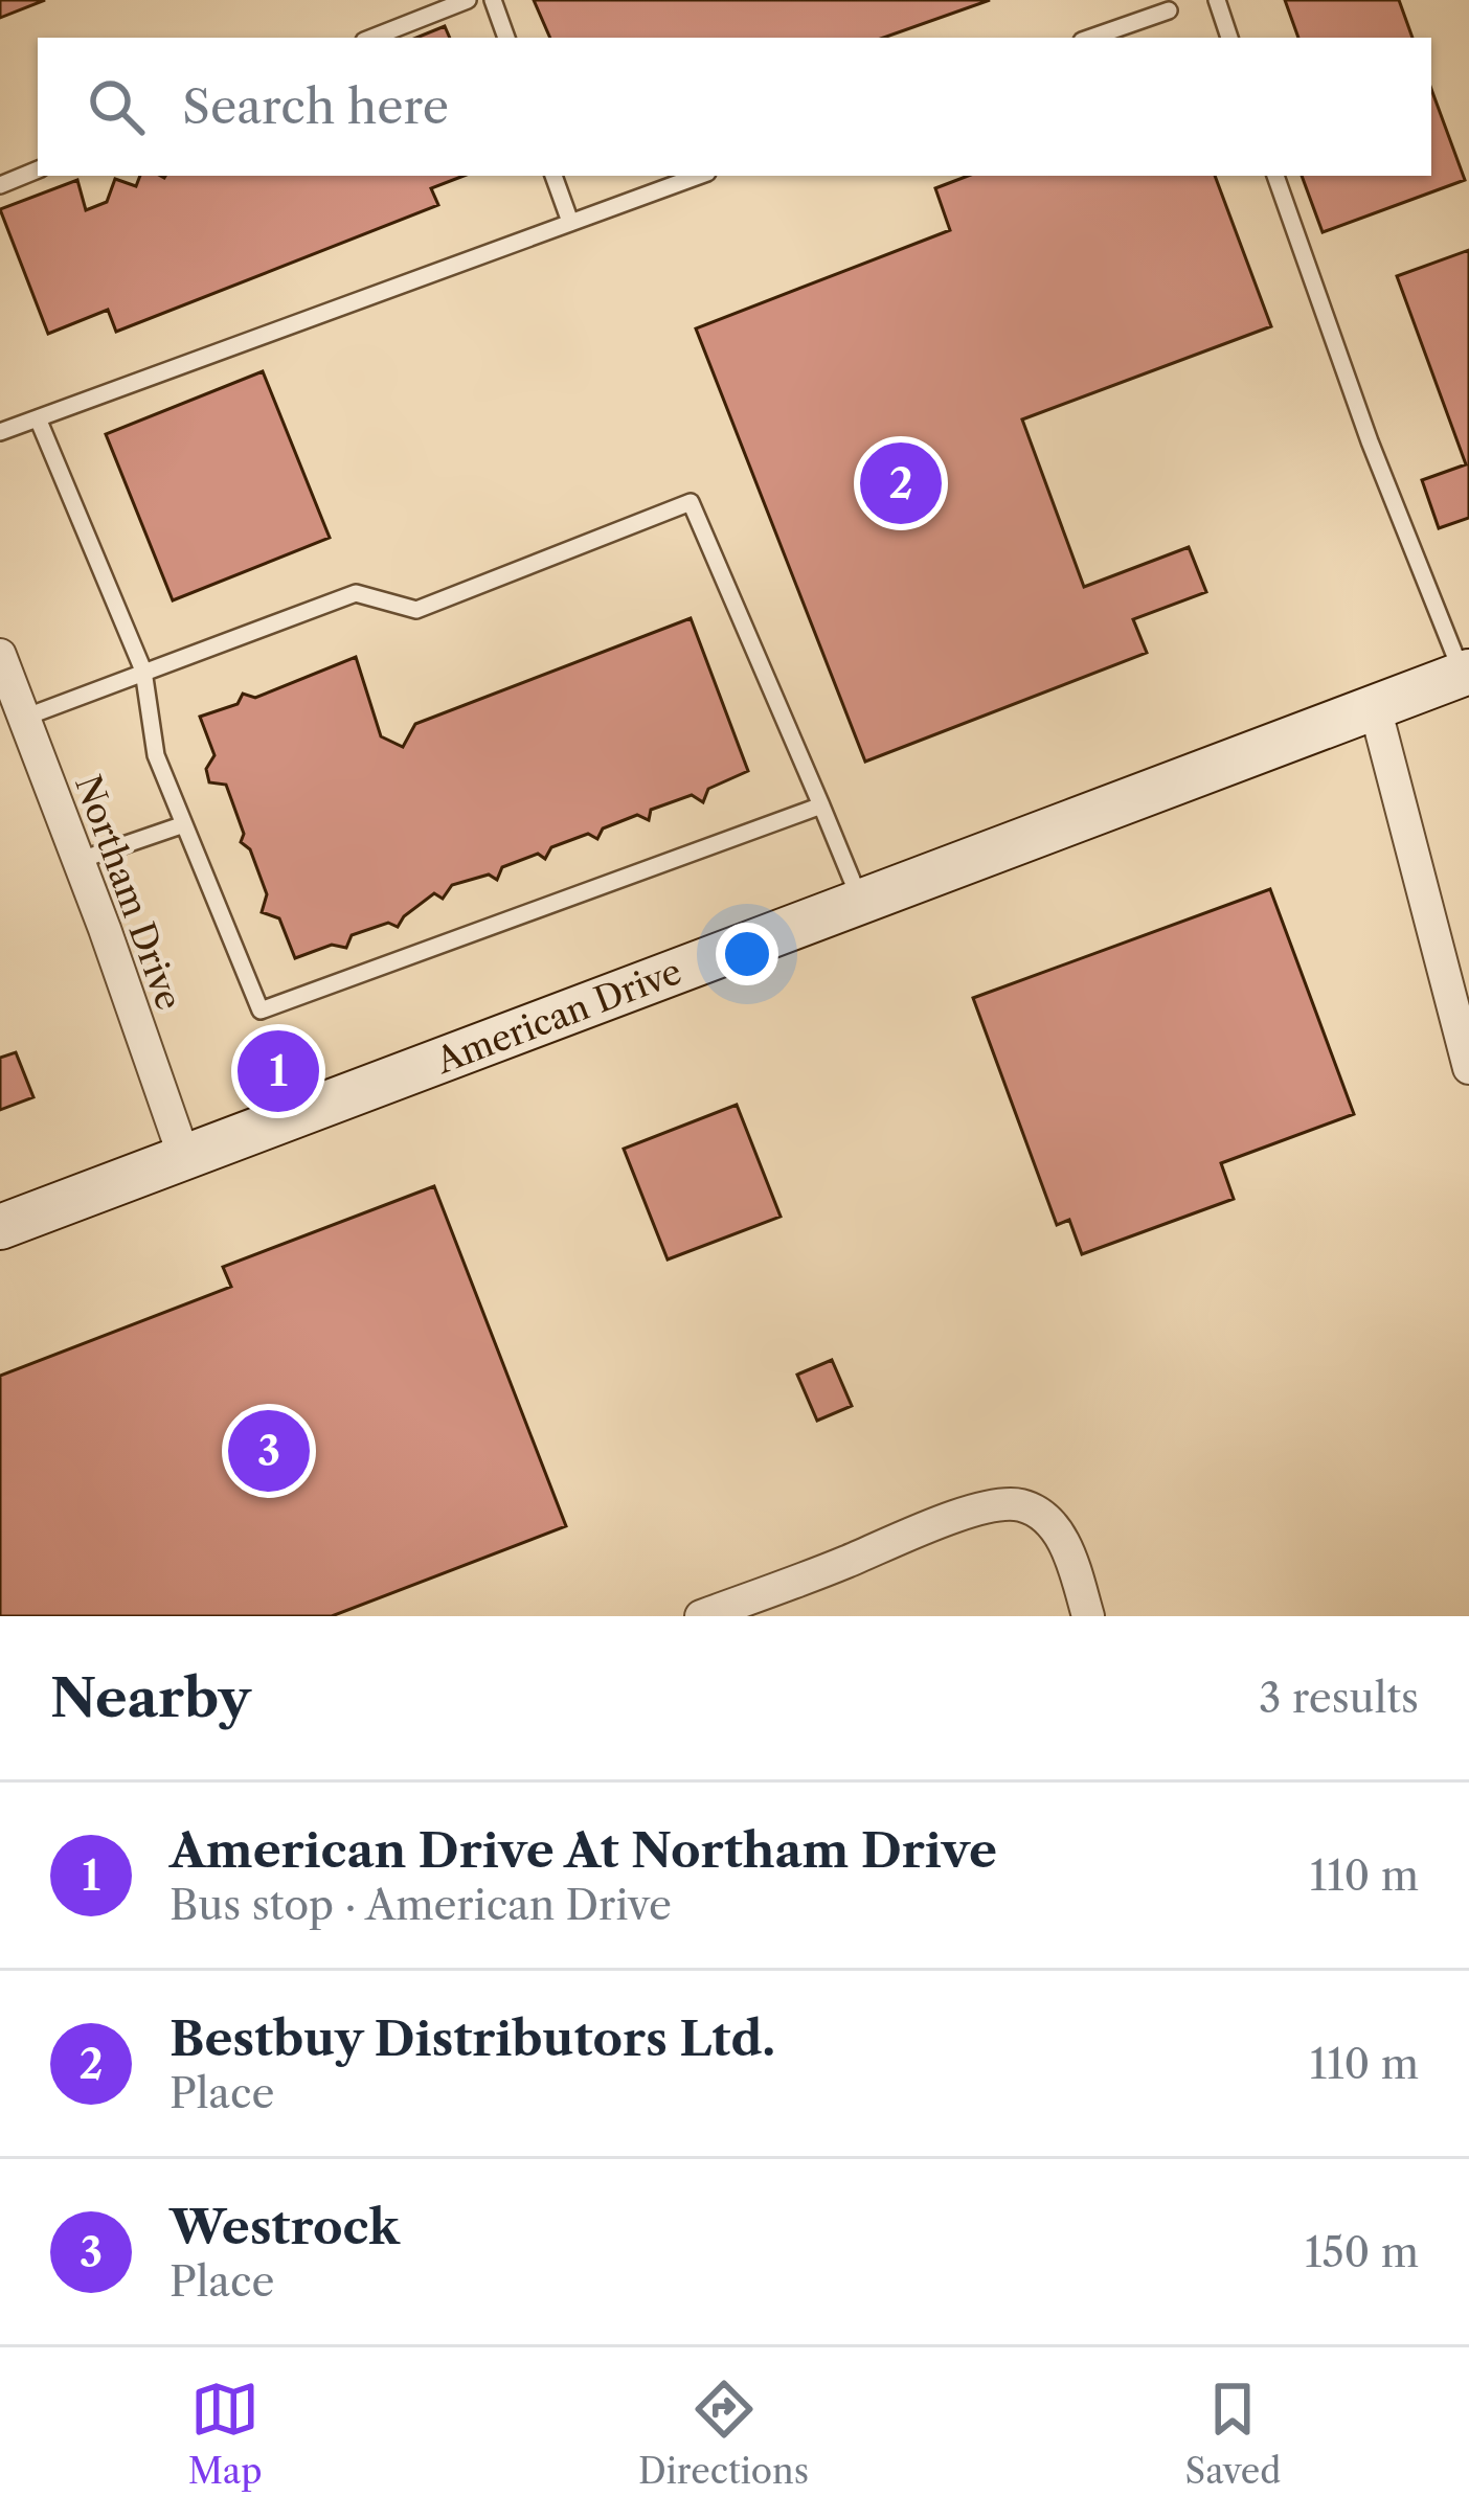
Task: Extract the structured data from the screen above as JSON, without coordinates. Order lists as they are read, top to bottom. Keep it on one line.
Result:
{"streets":{"street":["Northam Drive","American Drive"]},"crossings":[["Northam Drive","American Drive"]],"page":{"search":"Search here","pins":["2","1","3"],"heading":["Nearby","3 results"],"list":[{"mark":"1","name":"American Drive At Northam Drive","note":"Bus stop · American Drive","value":"110 m"},{"mark":"2","name":"Bestbuy Distributors Ltd.","note":"Place","value":"110 m"},{"mark":"3","name":"Westrock","note":"Place","value":"150 m"}],"nav":["Map","Directions","Saved"]}}
